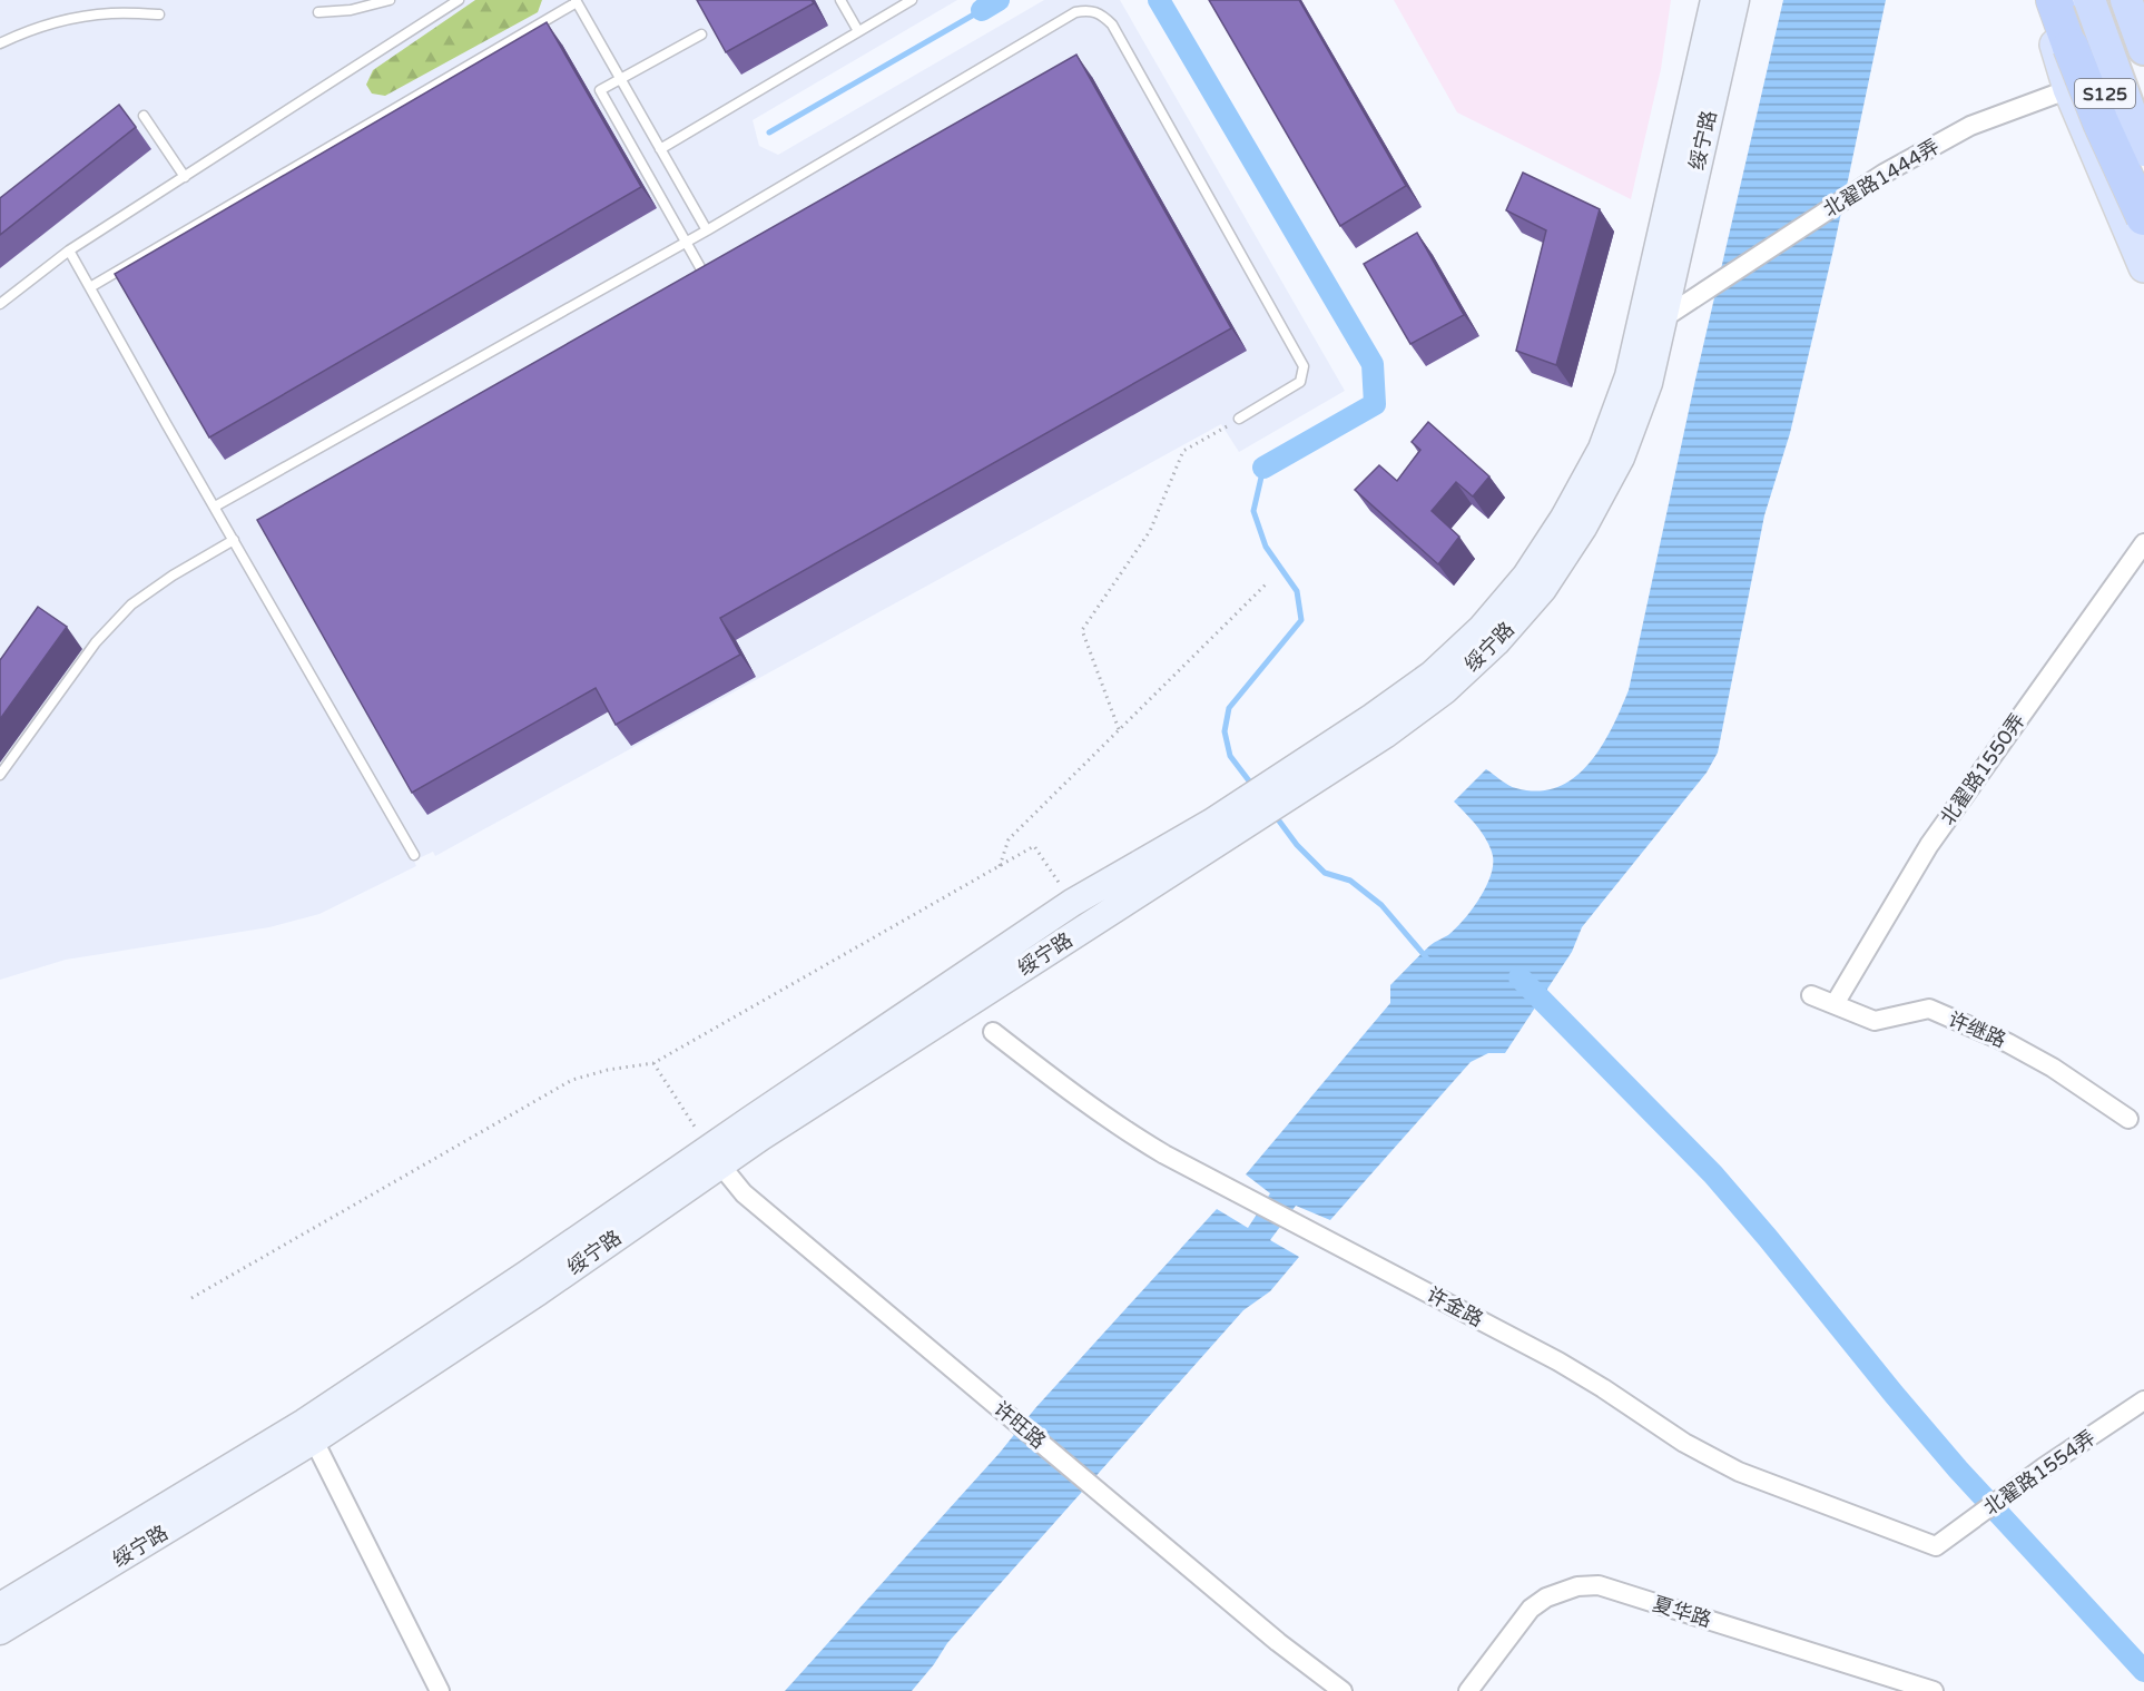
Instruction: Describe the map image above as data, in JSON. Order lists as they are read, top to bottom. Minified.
{"streets":{"main road":["S125","绥宁路"],"street":["北翟路1444弄","北翟路1550弄","许继路","许金路","许旺路","北翟路1554弄","夏华路"]},"crossings":[["S125","北翟路1444弄"],["绥宁路","北翟路1444弄"],["绥宁路","许旺路"],["北翟路1550弄","许继路"],["许金路","北翟路1554弄"]]}
